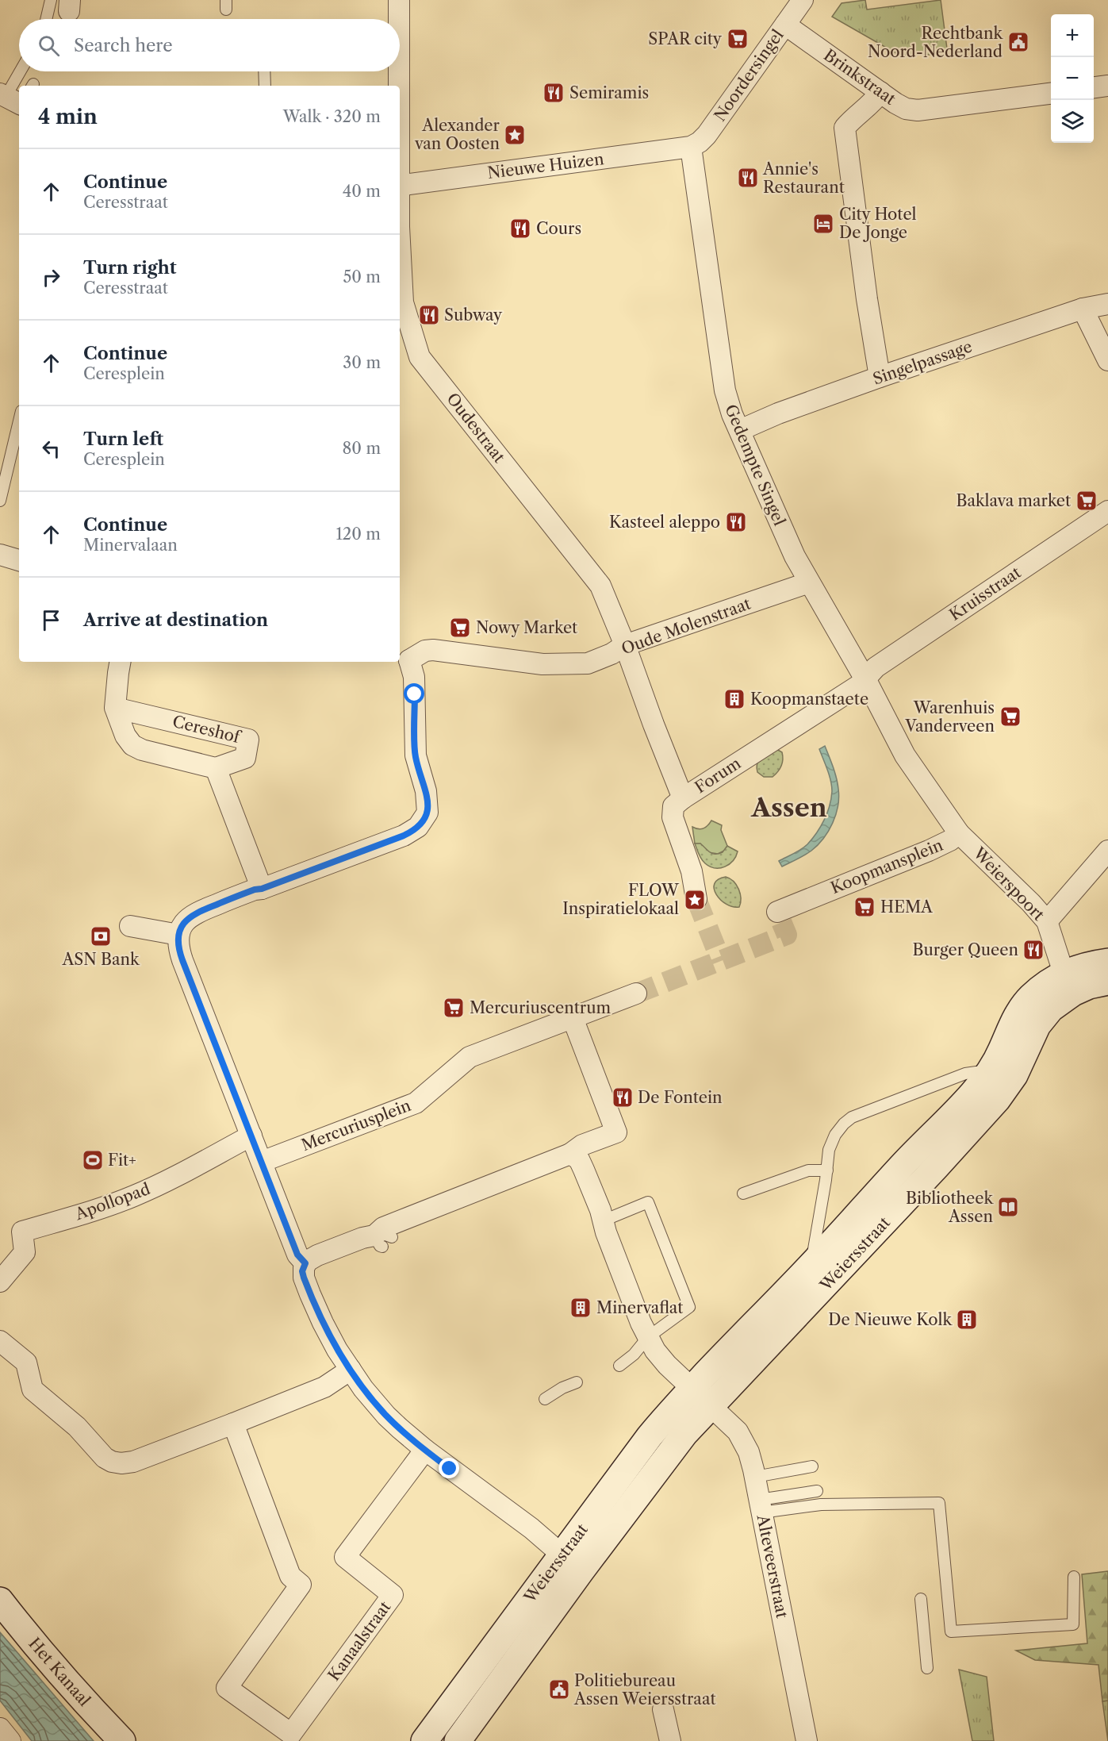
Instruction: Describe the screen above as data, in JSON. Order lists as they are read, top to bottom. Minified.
{"streets":{"main road":["Weiersstraat","Het Kanaal"],"street":["Noordersingel","Brinkstraat","Nieuwe Huizen","Singelpassage","Oudestraat","Gedempte Singel","Kruisstraat","Oude Molenstraat","Cereshof","Forum","Koopmansplein","Weierspoort","Mercuriusplein","Apollopad","Alteveerstraat","Kanaalstraat"]},"crossings":[["Noordersingel","Brinkstraat"],["Noordersingel","Nieuwe Huizen"],["Noordersingel","Gedempte Singel"],["Nieuwe Huizen","Gedempte Singel"],["Singelpassage","Gedempte Singel"],["Oudestraat","Oude Molenstraat"],["Oudestraat","Forum"],["Gedempte Singel","Kruisstraat"],["Gedempte Singel","Oude Molenstraat"],["Gedempte Singel","Forum"],["Gedempte Singel","Koopmansplein"],["Kruisstraat","Forum"],["Kruisstraat","Koopmansplein"],["Oude Molenstraat","Forum"],["Forum","Koopmansplein"],["Koopmansplein","Weierspoort"],["Weierspoort","Weiersstraat"],["Weiersstraat","Alteveerstraat"]],"districts":["Assen"],"places":{"supermarket":["SPAR city","Baklava market","Nowy Market","Warenhuis Vanderveen","HEMA","Mercuriuscentrum"],"public building":["Rechtbank Noord-Nederland","Politiebureau Assen Weiersstraat"],"restaurant":["Semiramis","Annie's Restaurant","Cours","Subway","Kasteel aleppo","Burger Queen","De Fontein"],"place":["Alexander van Oosten","FLOW Inspiratielokaal"],"hotel":["City Hotel De Jonge"],"building":["Koopmanstaete","Minervaflat","De Nieuwe Kolk"],"bank":["ASN Bank"],"sports":["Fit+"],"library":["Bibliotheek Assen"]},"page":{"map_buttons":["+","−"],"search":"Search here","heading":["4 min","Walk · 320 m"],"list":[["Continue","Ceresstraat","40 m"],["Turn right","Ceresstraat","50 m"],["Continue","Ceresplein","30 m"],["Turn left","Ceresplein","80 m"],["Continue","Minervalaan","120 m"],"Arrive at destination"]}}
